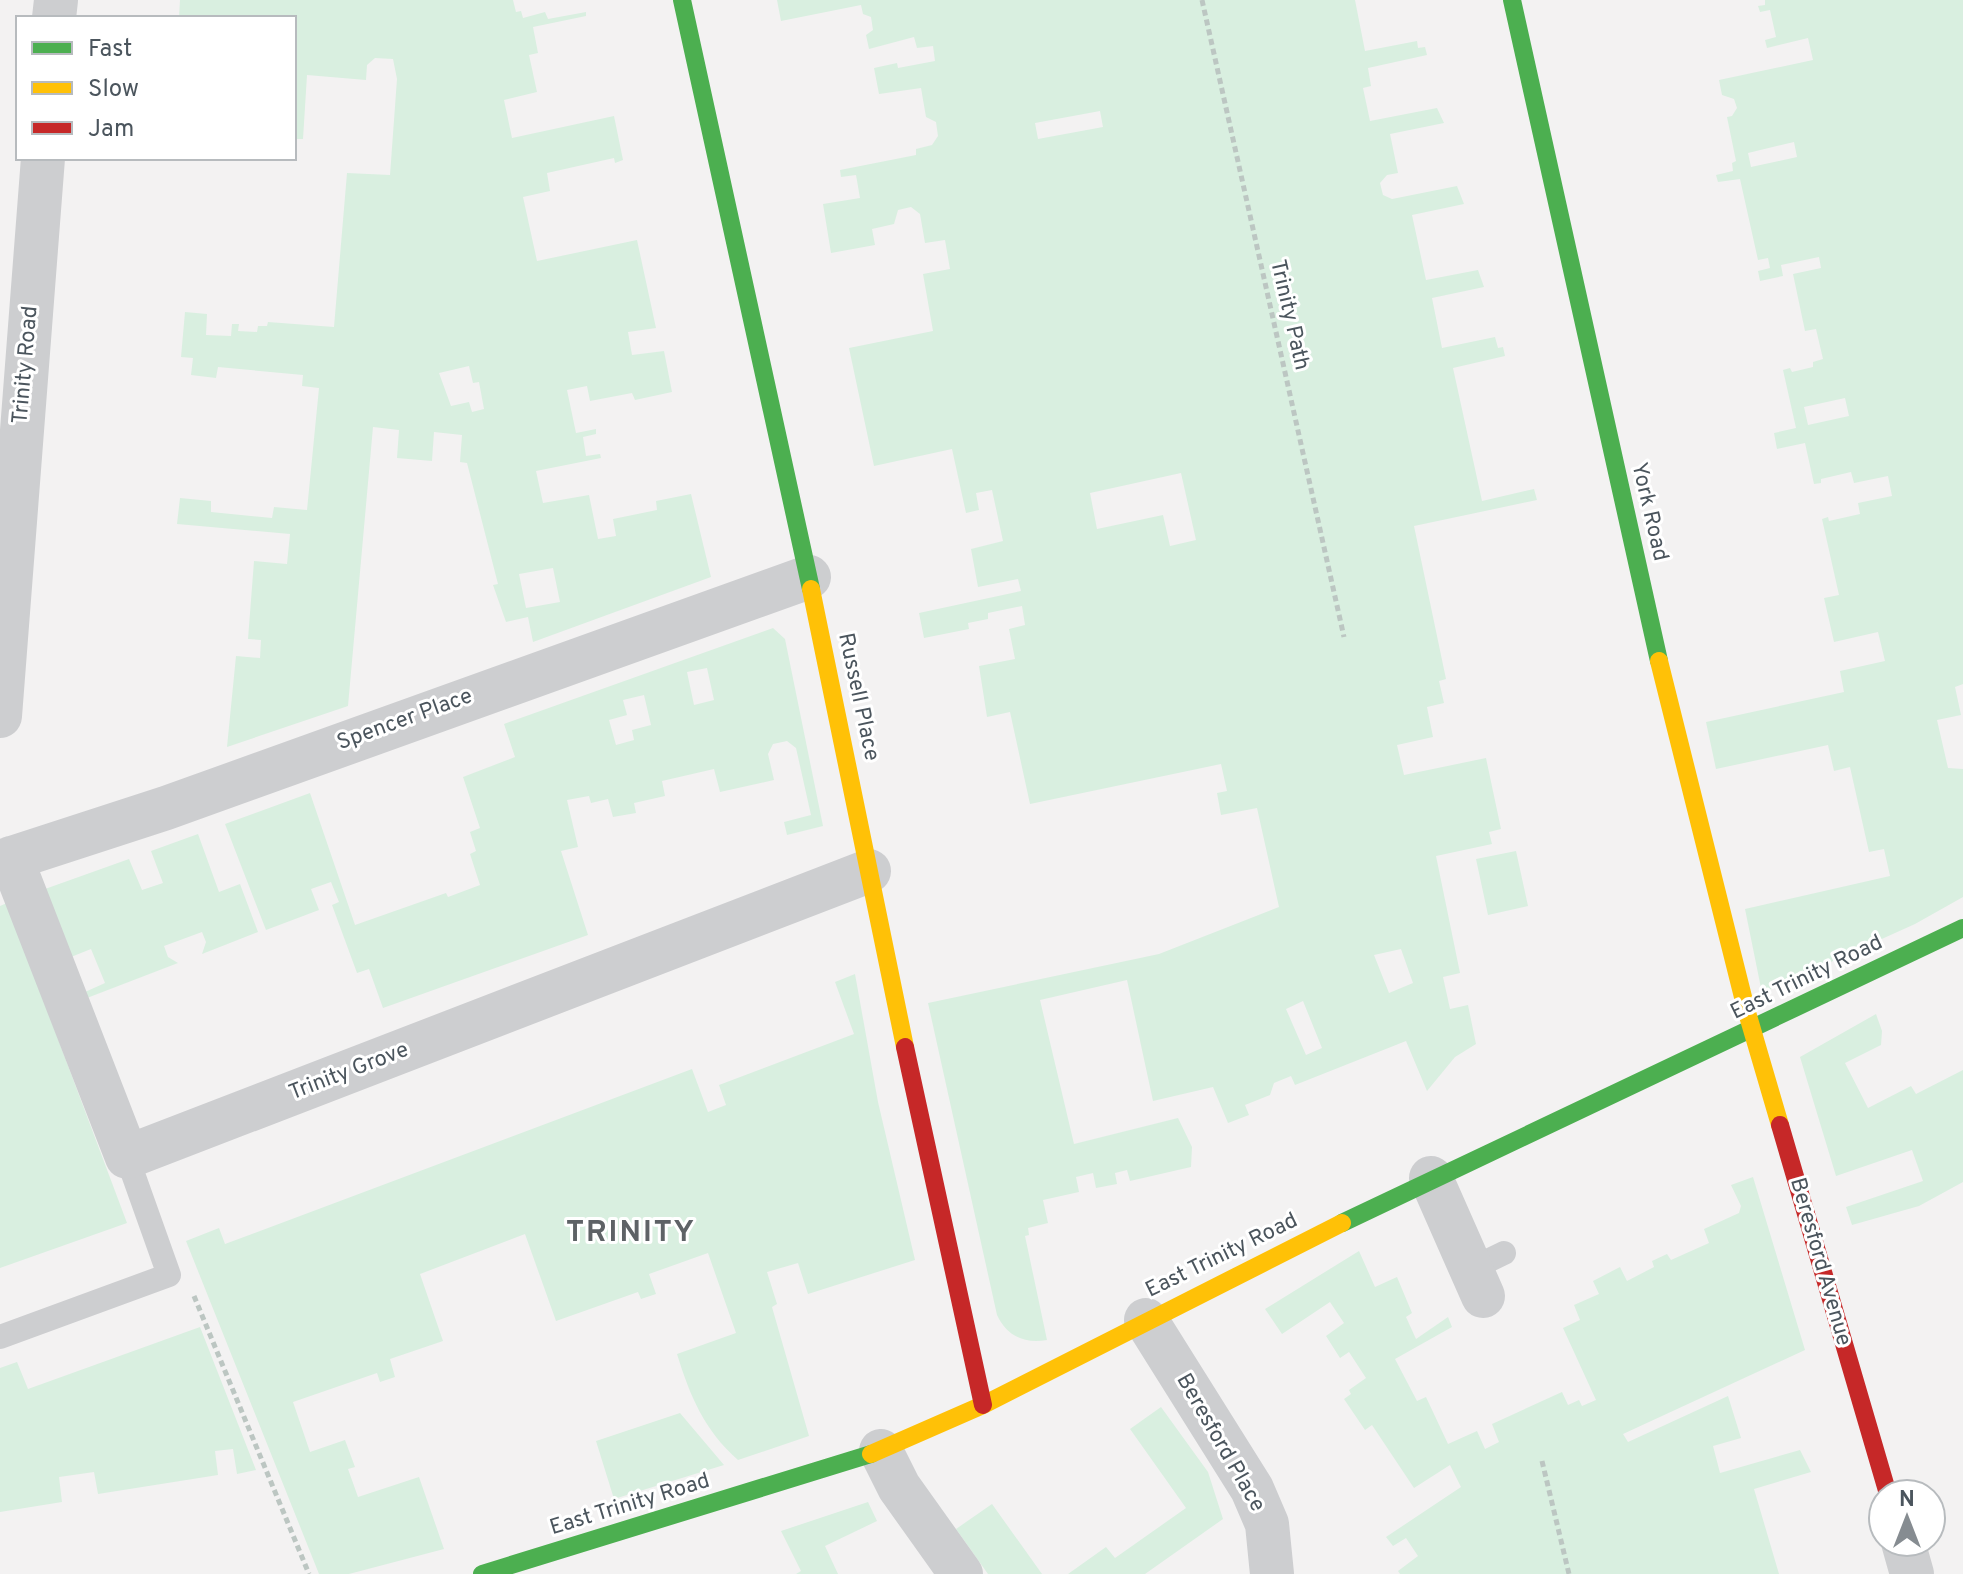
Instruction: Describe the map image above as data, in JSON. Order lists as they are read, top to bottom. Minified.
{"streets":{"street":["Trinity Road","York Road","Russell Place","Spencer Place","East Trinity Road","Trinity Grove","Beresford Avenue","Beresford Place"],"path":["Trinity Path"]},"crossings":[["York Road","East Trinity Road"],["York Road","Beresford Avenue"],["Russell Place","Spencer Place"],["Russell Place","East Trinity Road"],["Russell Place","Trinity Grove"],["East Trinity Road","Beresford Avenue"],["East Trinity Road","Beresford Place"]],"districts":["TRINITY"],"legend":["Fast","Slow","Jam"],"north":"top"}
